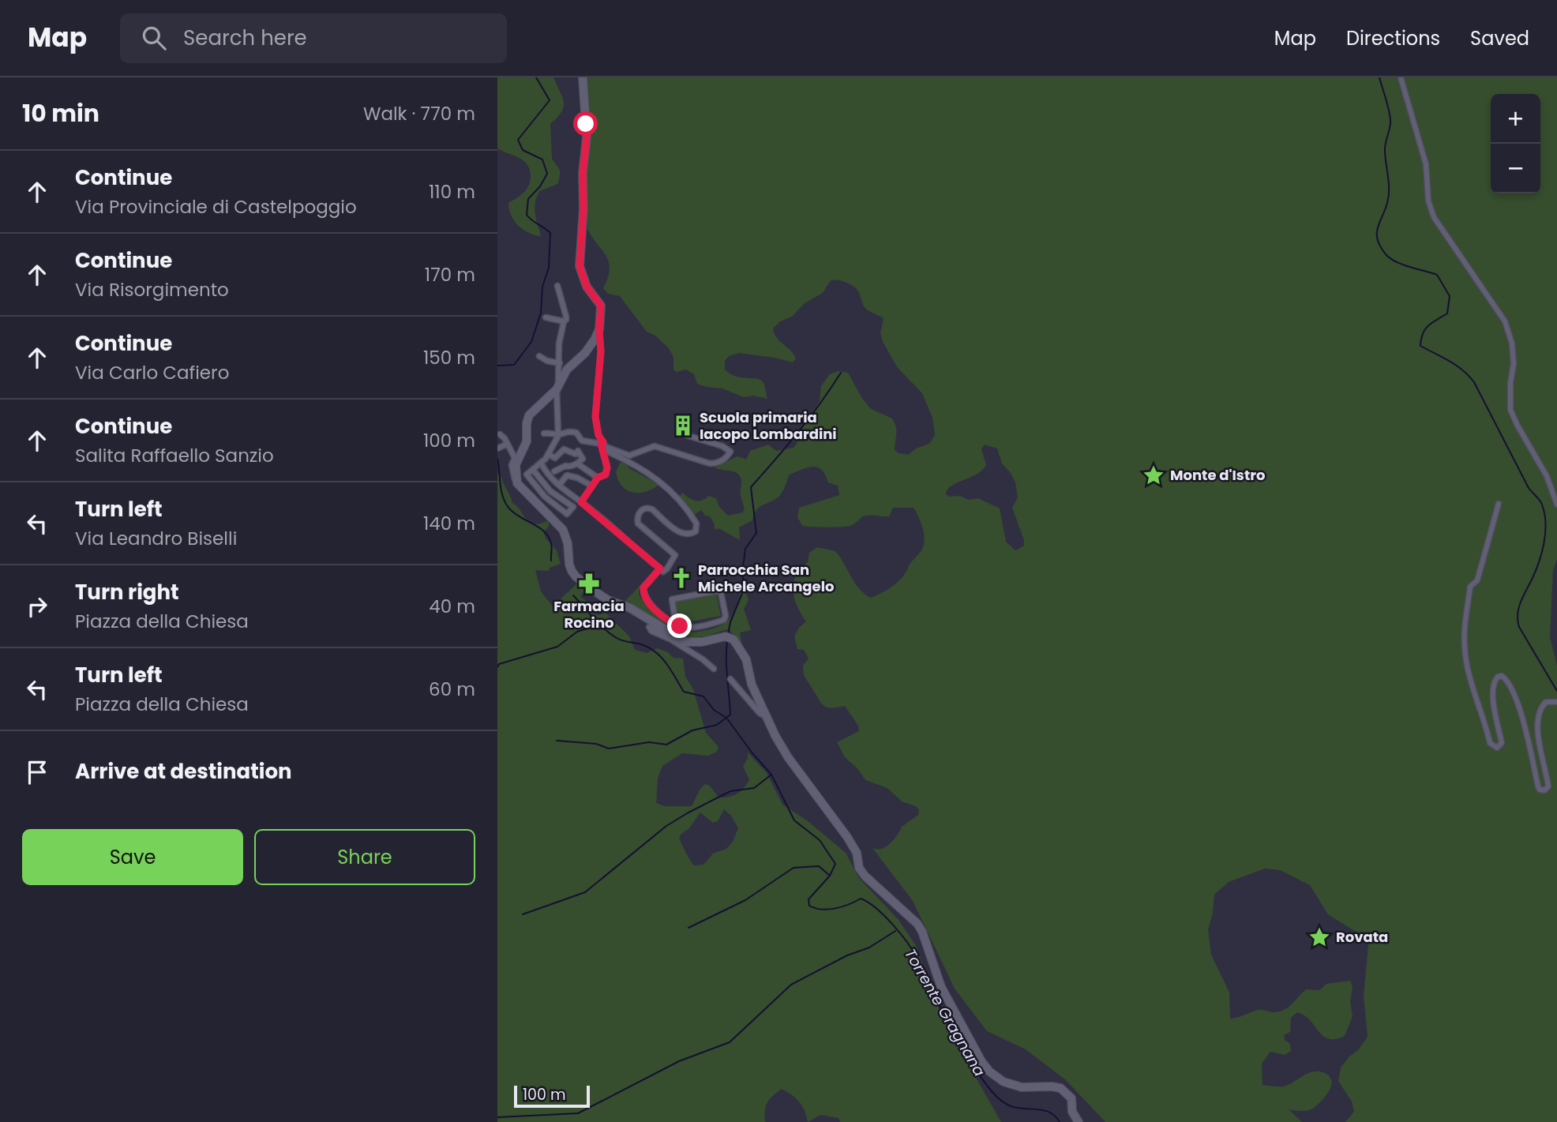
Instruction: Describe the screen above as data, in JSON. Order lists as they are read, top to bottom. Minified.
{"water":["Torrente Gragnana"],"places":{"building":["Scuola primaria Iacopo Lombardini"],"place":["Monte d'Istro","Rovata"],"church":["Parrocchia San Michele Arcangelo"],"pharmacy":["Farmacia Rocino"]},"scale_bar":"100 m","page":{"header":"Map","search":"Search here","nav":["Map","Directions","Saved"],"heading":["10 min","Walk · 770 m"],"map_buttons":["+","−"],"list":[["Continue","Via Provinciale di Castelpoggio","110 m"],["Continue","Via Risorgimento","170 m"],["Continue","Via Carlo Cafiero","150 m"],["Continue","Salita Raffaello Sanzio","100 m"],["Turn left","Via Leandro Biselli","140 m"],["Turn right","Piazza della Chiesa","40 m"],["Turn left","Piazza della Chiesa","60 m"],"Arrive at destination"],"buttons":["Save","Share"],"scale":"100 m"}}
